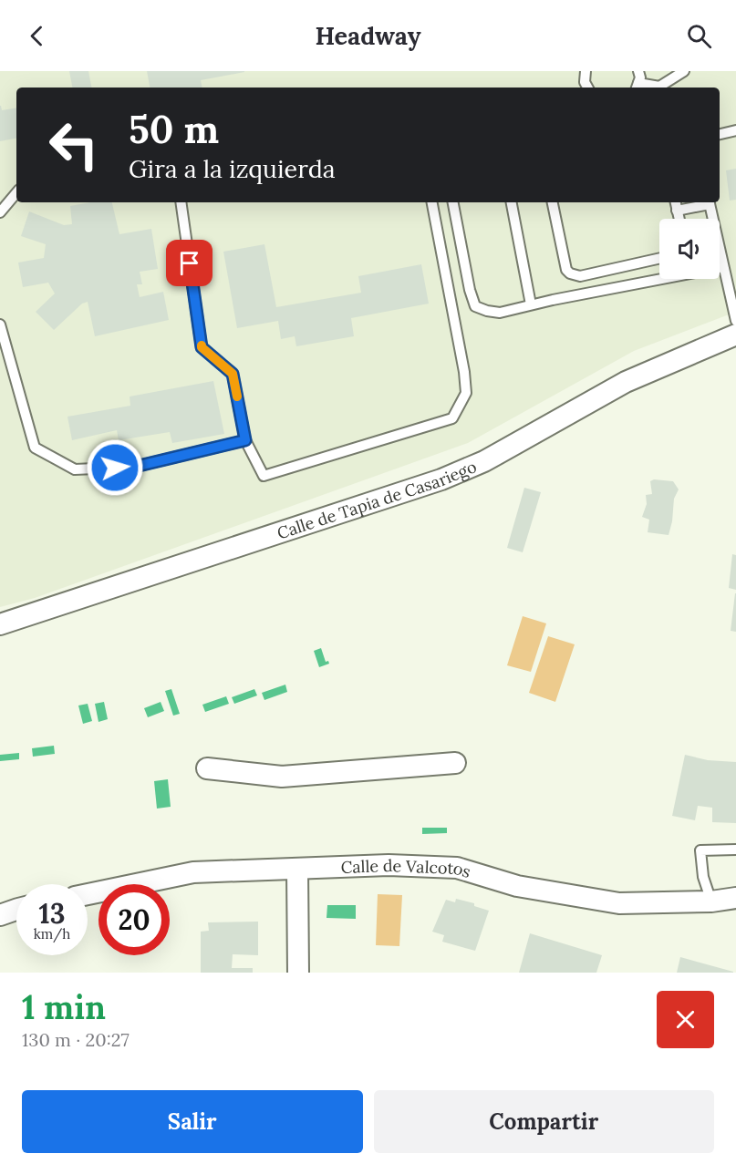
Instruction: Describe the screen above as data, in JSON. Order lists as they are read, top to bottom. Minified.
{"streets":{"street":["Calle de Tapia de Casariego","Calle de Valcotos"]},"page":{"header":"Headway","turn":["50 m","Gira a la izquierda"],"speed":"13 km/h","limit":"20","heading":["1 min","130 m · 20:27"],"buttons":["Salir","Compartir"]}}
